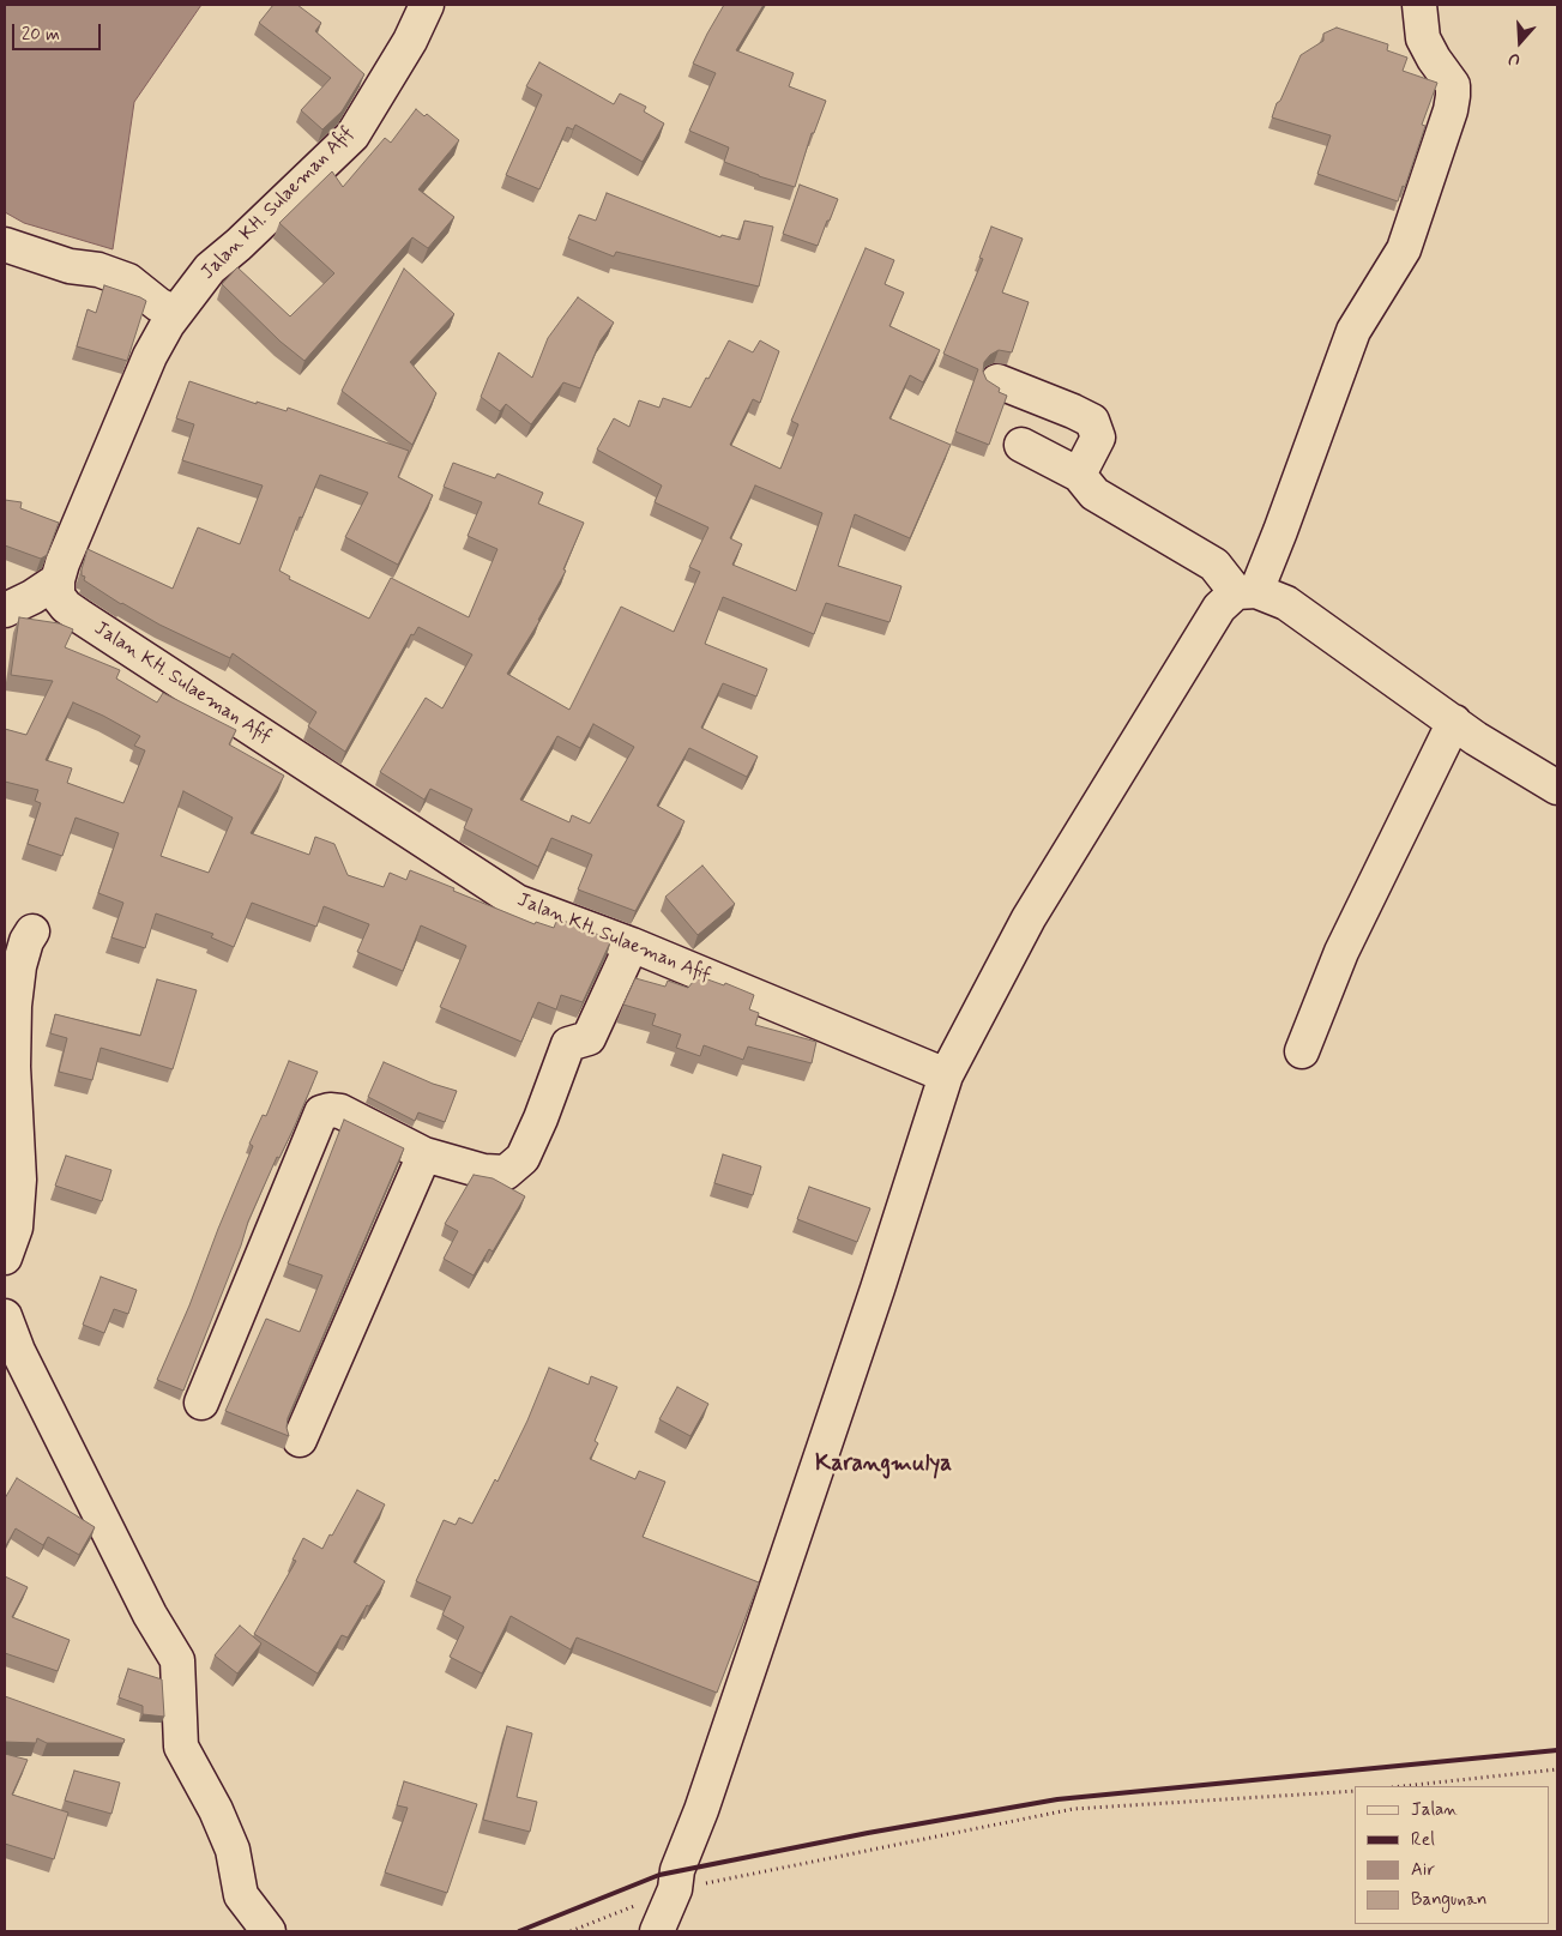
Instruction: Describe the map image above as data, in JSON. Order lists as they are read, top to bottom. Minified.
{"streets":{"street":["Jalan KH. Sulaeman Afif"]},"districts":["Karangmulya"],"legend":["Jalan","Rel","Air","Bangunan"],"scale_bar":"20 m","north":"bottom"}
